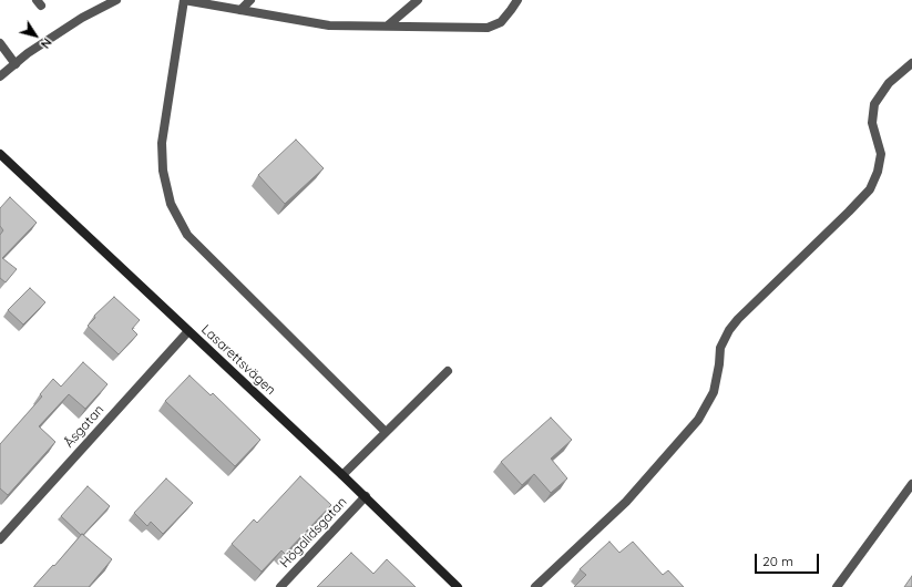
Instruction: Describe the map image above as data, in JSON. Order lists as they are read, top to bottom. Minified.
{"streets":{"main road":["Lasarettsvägen"],"street":["Åsgatan","Högalidsgatan"]},"crossings":[["Lasarettsvägen","Åsgatan"],["Lasarettsvägen","Högalidsgatan"]],"scale_bar":"20 m","north":"bottom right"}
